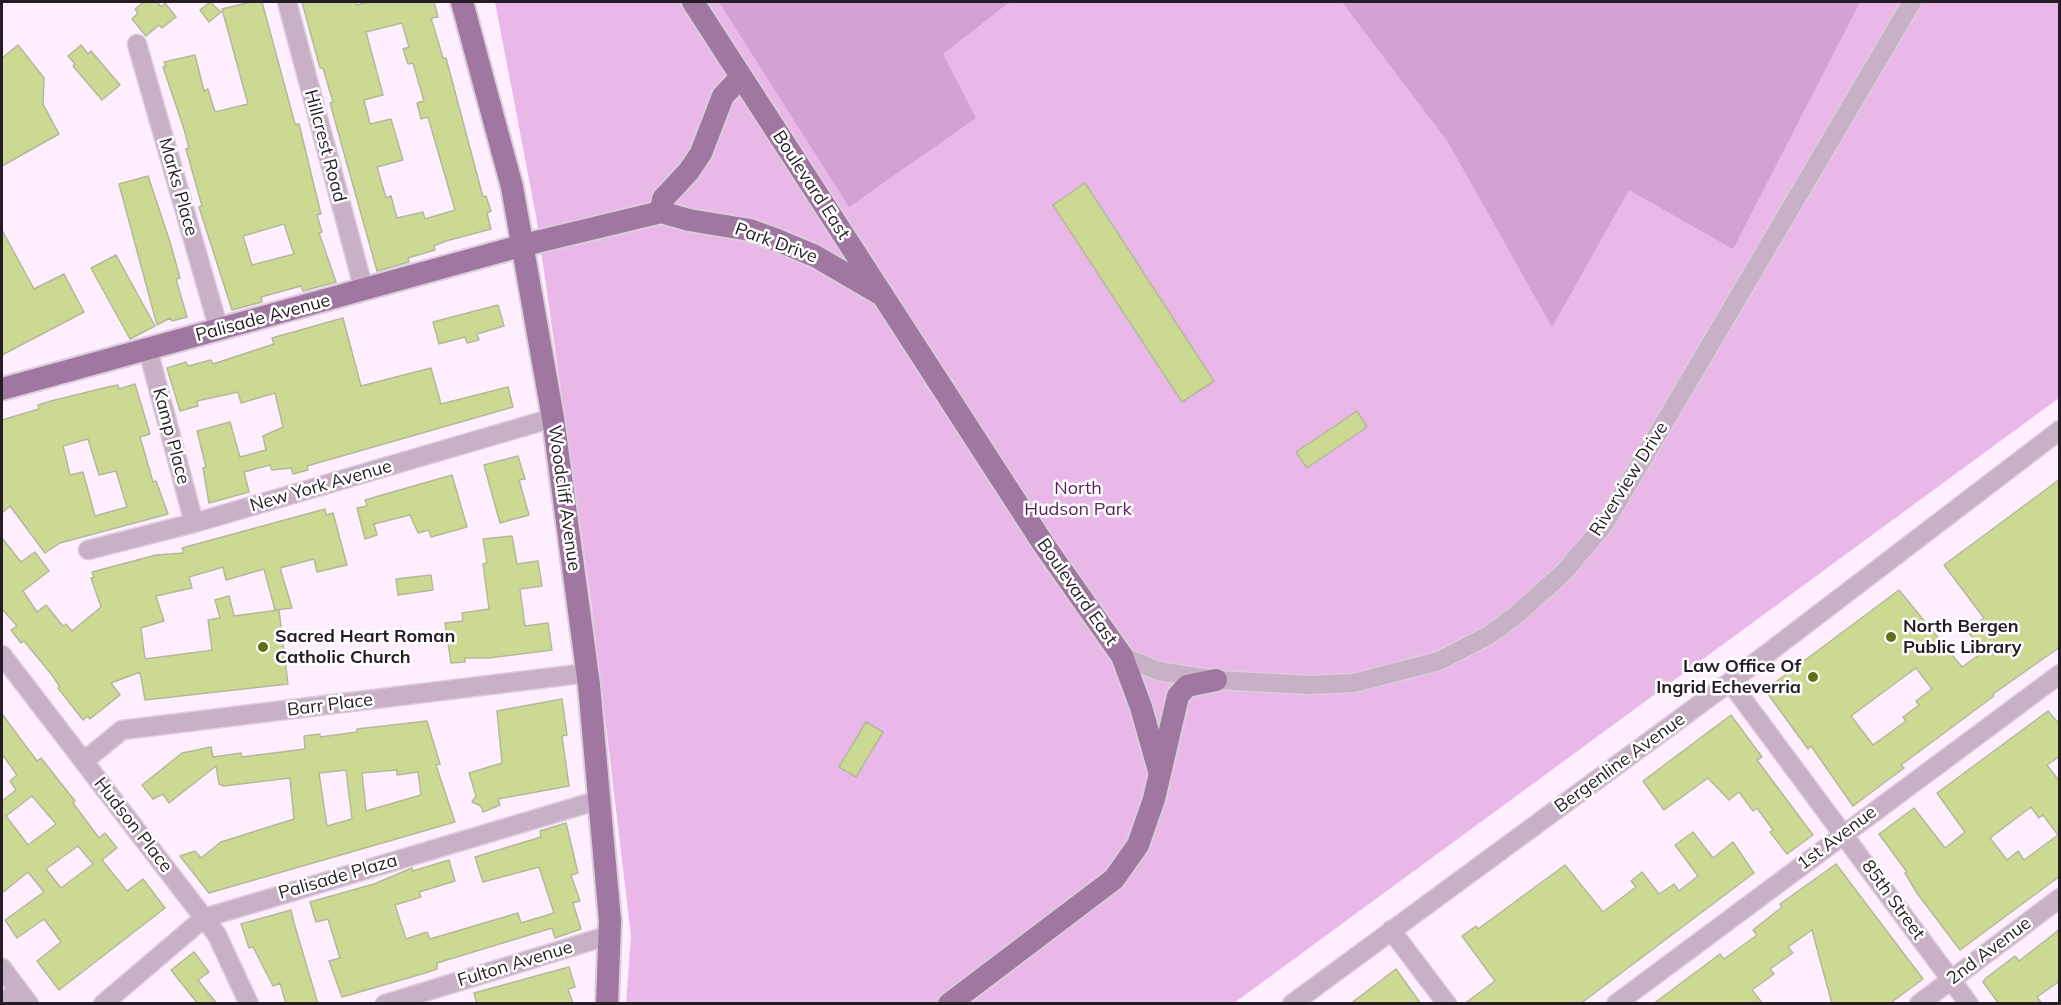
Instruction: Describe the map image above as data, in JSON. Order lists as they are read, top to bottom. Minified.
{"streets":{"main road":["Boulevard East","Park Drive","Palisade Avenue","Woodcliff Avenue"],"street":["Hillcrest Road","Marks Place","Kamp Place","Riverview Drive","New York Avenue","Barr Place","Bergenline Avenue","Hudson Place","1st Avenue","Palisade Plaza","85th Street","2nd Avenue","Fulton Avenue"]},"crossings":[["Hillcrest Road","Palisade Avenue"],["Boulevard East","Park Drive"],["Boulevard East","Riverview Drive"],["Marks Place","Palisade Avenue"],["Park Drive","Palisade Avenue"],["Park Drive","Woodcliff Avenue"],["Palisade Avenue","Kamp Place"],["Palisade Avenue","Woodcliff Avenue"],["Kamp Place","New York Avenue"],["New York Avenue","Woodcliff Avenue"],["Woodcliff Avenue","Barr Place"],["Woodcliff Avenue","Palisade Plaza"],["Woodcliff Avenue","Fulton Avenue"],["Barr Place","Hudson Place"],["Bergenline Avenue","85th Street"],["Hudson Place","Palisade Plaza"],["1st Avenue","85th Street"],["85th Street","2nd Avenue"]],"parks":["North Hudson Park"],"places":["North Bergen Public Library","Sacred Heart Roman Catholic Church","Law Office Of Ingrid Echeverria"]}
